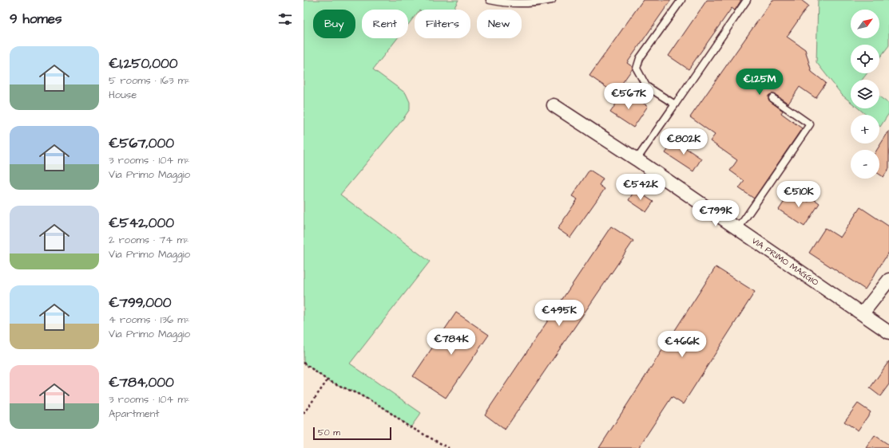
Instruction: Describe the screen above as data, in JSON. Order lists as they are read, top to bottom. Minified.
{"streets":{"street":["VIA PRIMO MAGGIO"]},"scale_bar":"50 m","north":"top right","page":{"heading":"9 homes","map_buttons":["+","−"],"chip":["Buy","Rent","Filters","New"],"list":[{"name":"€1,250,000","note":"5 rooms · 163 m² · House"},{"name":"€567,000","note":"3 rooms · 104 m² · Via Primo Maggio"},{"name":"€542,000","note":"2 rooms · 74 m² · Via Primo Maggio"},{"name":"€799,000","note":"4 rooms · 136 m² · Via Primo Maggio"},{"name":"€784,000","note":"3 rooms · 104 m² · Apartment"}],"price":["€1.25M","€567K","€802K","€542K","€510K","€799K","€495K","€784K","€466K"],"scale":"50 m"}}
